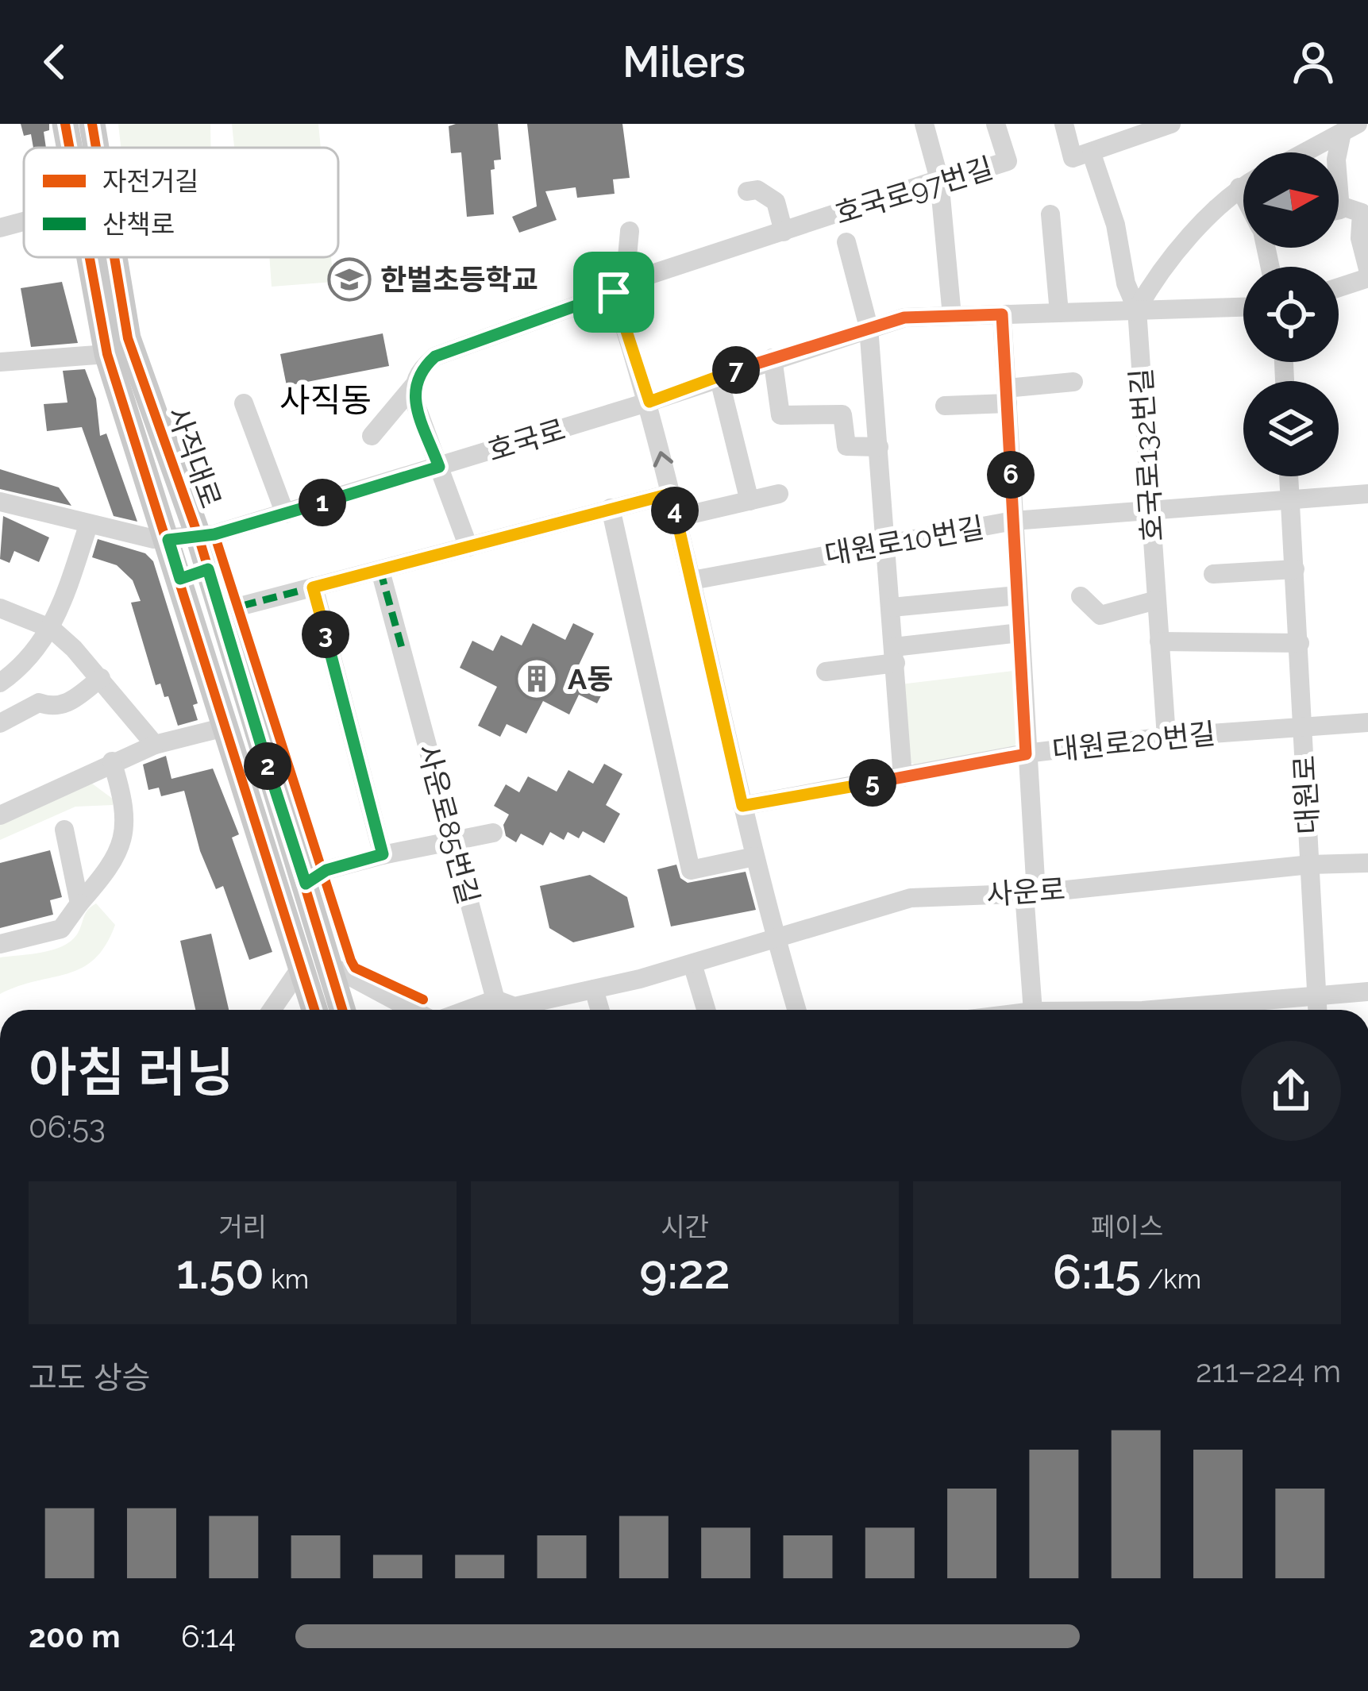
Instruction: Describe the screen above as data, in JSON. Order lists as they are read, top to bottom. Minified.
{"streets":{"main road":["사직대로"],"street":["호국로97번길","호국로","호국로132번길","대원로10번길","대원로20번길","대원로","사운로85번길","사운로"]},"crossings":[["호국로","호국로132번길"],["호국로","사직대로"],["호국로132번길","대원로10번길"],["호국로132번길","대원로20번길"],["대원로10번길","대원로"],["대원로20번길","대원로"],["대원로","사운로"],["사운로85번길","사운로"]],"districts":["사직동"],"places":{"school or university":["한벌초등학교"],"building":["A동"]},"legend":["자전거길","산책로"],"north":"right","page":{"header":"Milers","pins":["7","6","1","4","3","2","5"],"heading":["아침 러닝","06:53"],"stats":[["거리","1.50 km"],["시간","9:22"],["페이스","6:15 /km"]],"chart":["고도 상승","211–224 m"],"list":[{"name":"200 m","note":"6:14"}]}}
